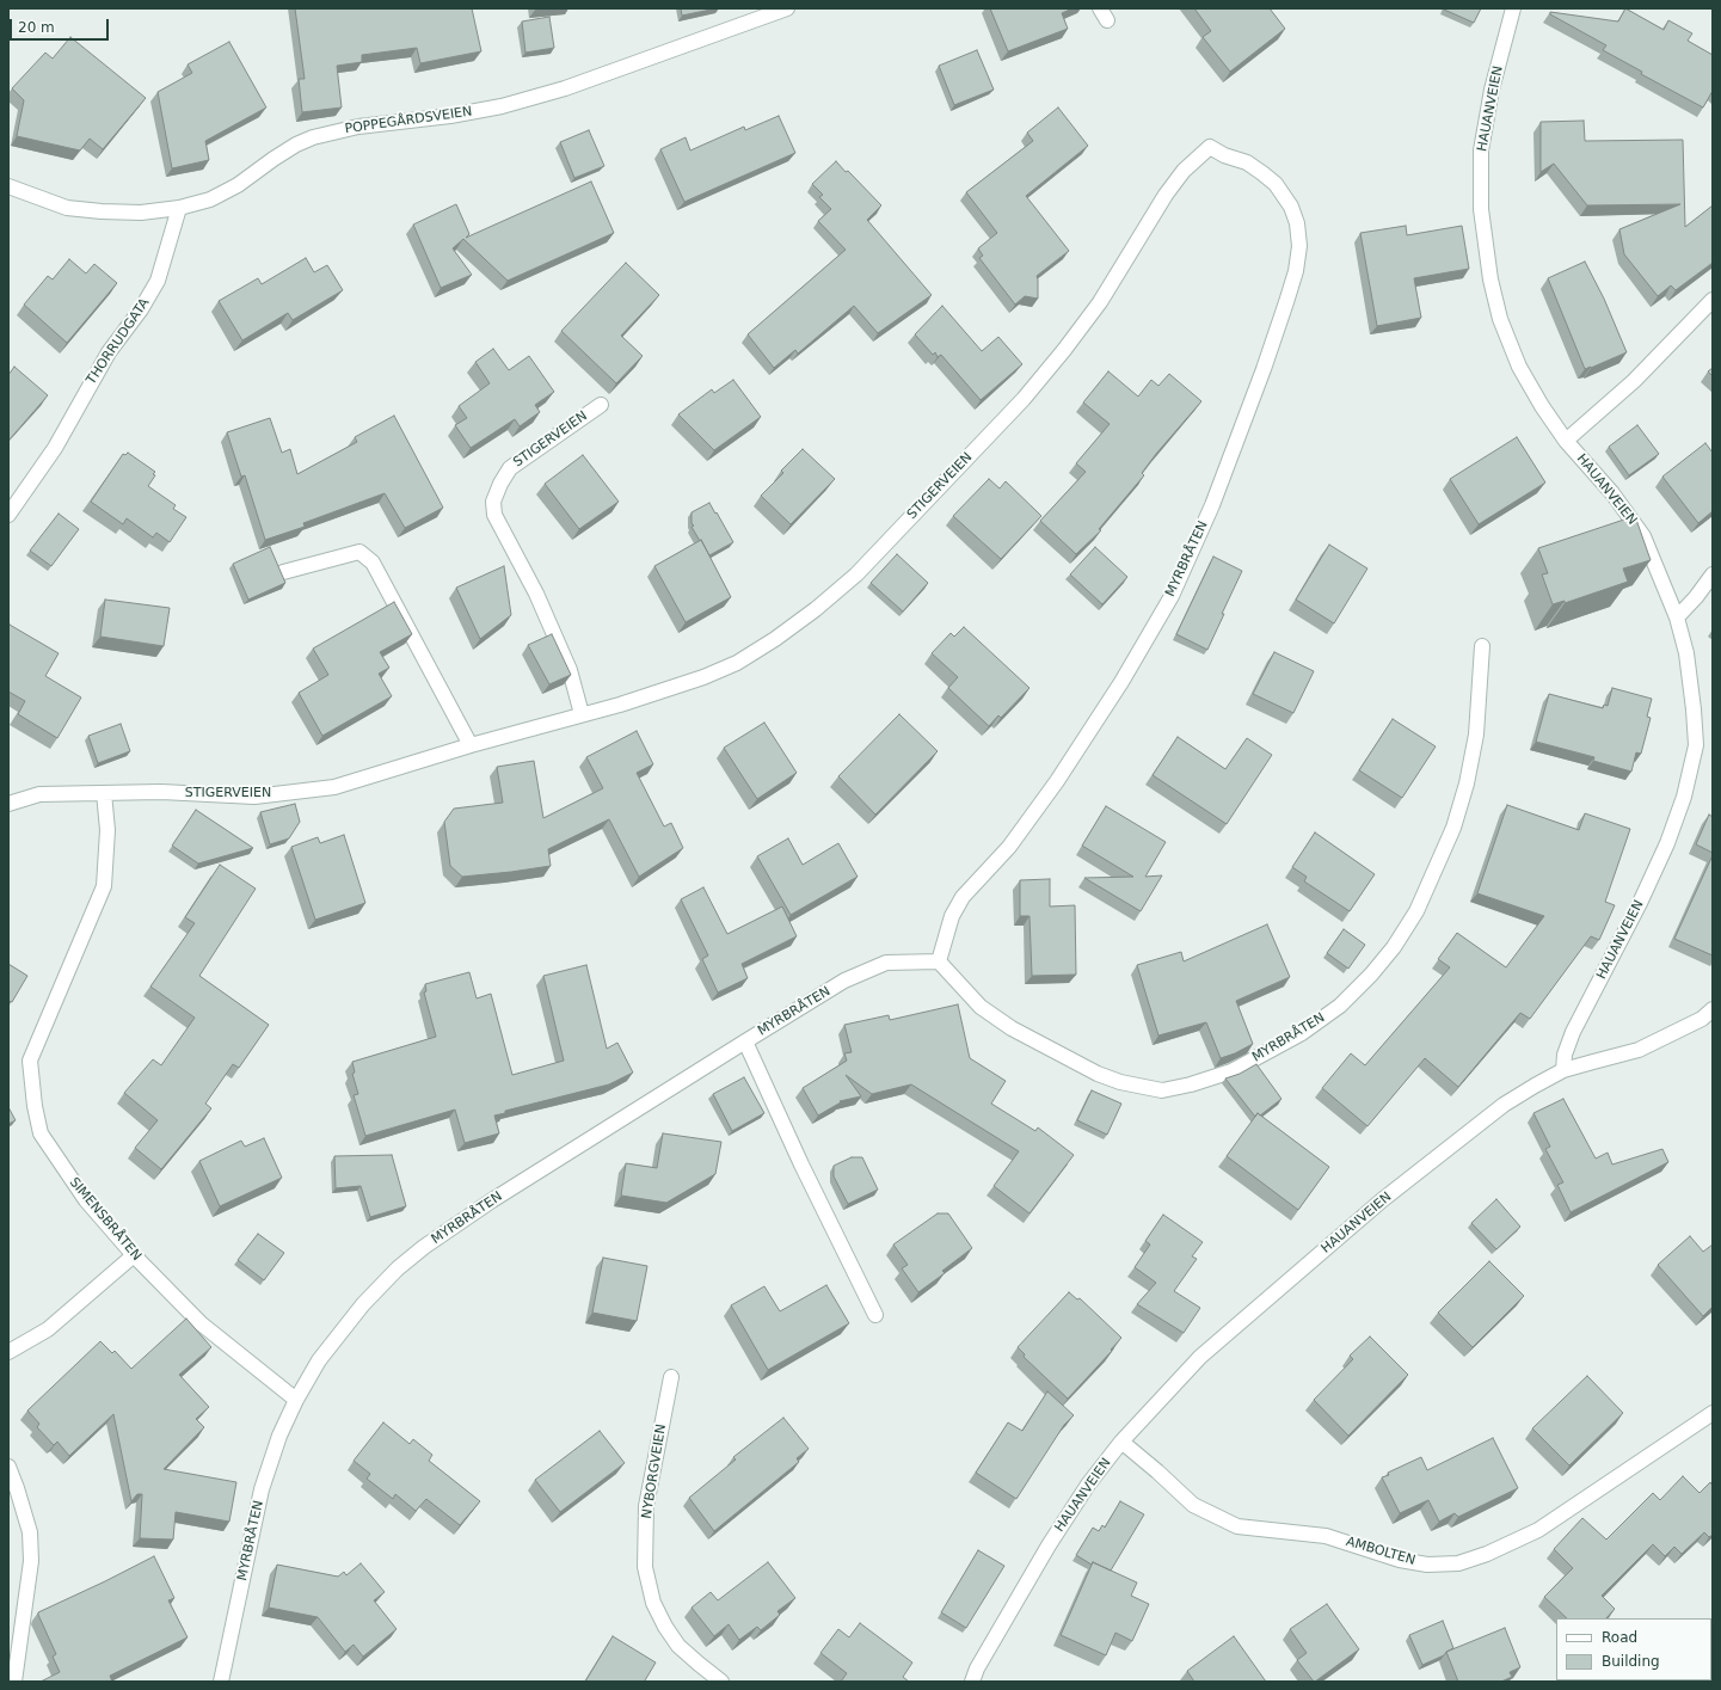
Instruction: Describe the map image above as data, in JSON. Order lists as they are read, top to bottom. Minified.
{"streets":{"street":["HAUANVEIEN","POPPEGÅRDSVEIEN","THORRUDGATA","STIGERVEIEN","MYRBRÅTEN","SIMENSBRÅTEN","NYBORGVEIEN","AMBOLTEN"]},"crossings":[["HAUANVEIEN","AMBOLTEN"],["POPPEGÅRDSVEIEN","THORRUDGATA"],["STIGERVEIEN","MYRBRÅTEN"],["STIGERVEIEN","SIMENSBRÅTEN"],["MYRBRÅTEN","SIMENSBRÅTEN"]],"legend":["Road","Building"],"scale_bar":"20 m"}
